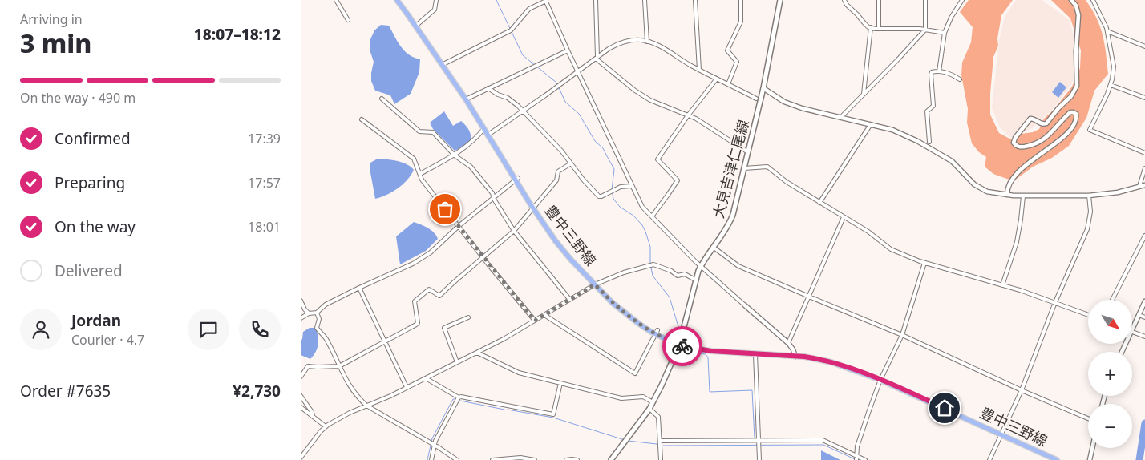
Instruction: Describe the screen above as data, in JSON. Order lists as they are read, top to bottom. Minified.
{"streets":{"main road":["大見吉津仁尾線","豊中三野線"]},"crossings":[["大見吉津仁尾線","豊中三野線"]],"north":"bottom right","page":{"heading":["3 min","Arriving in","18:07–18:12"],"panel":["Jordan","Courier · 4.7","Order #7635","¥2,730"],"bar":"On the way · 490 m","list":[["Confirmed","17:39"],["Preparing","17:57"],["On the way","18:01"],"Delivered"],"map_buttons":["+","−"]}}
